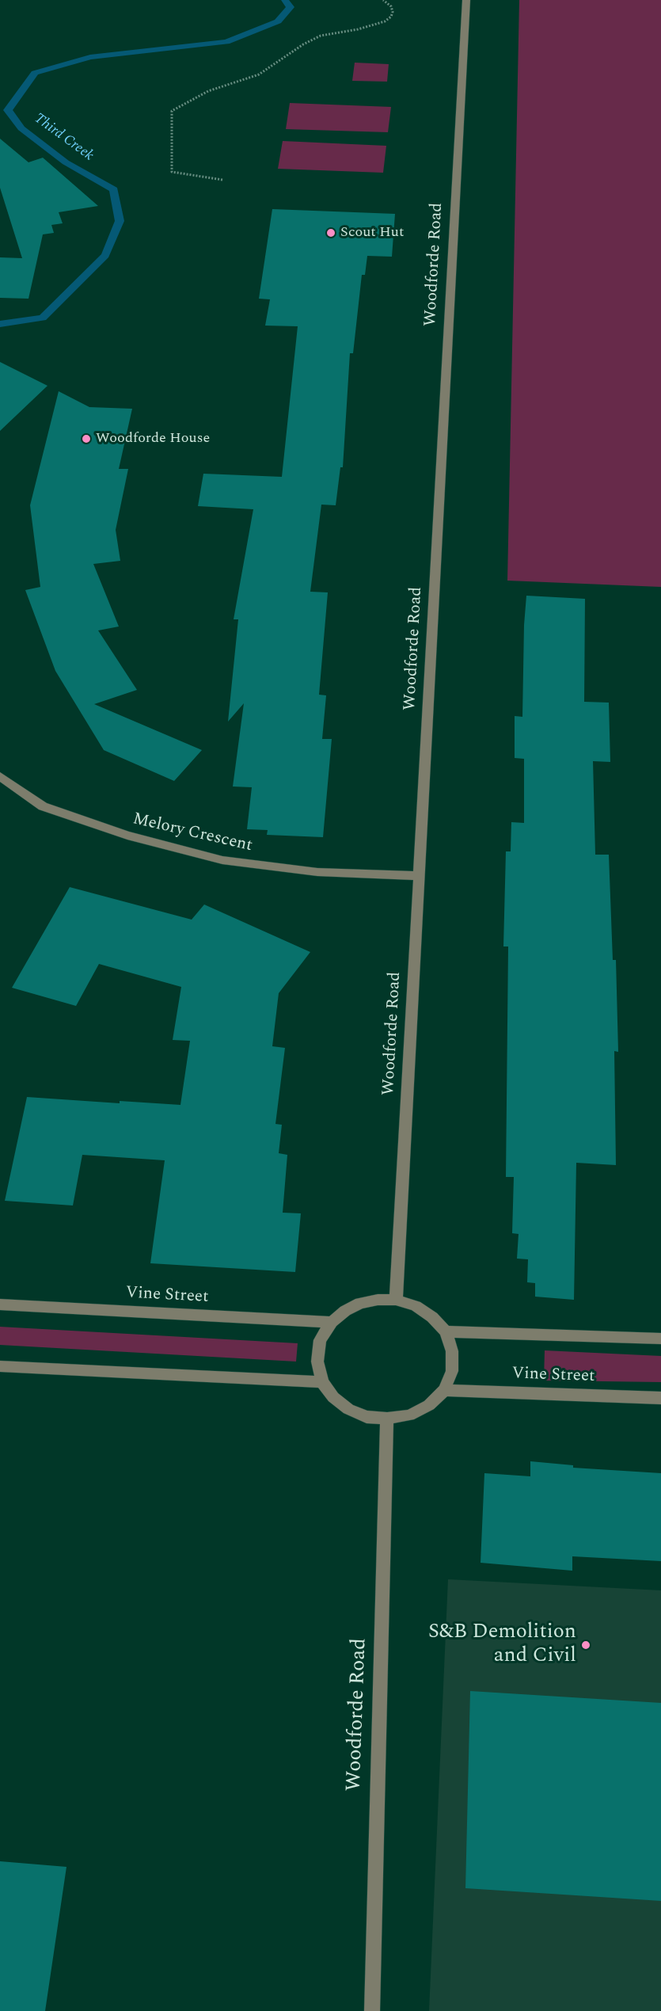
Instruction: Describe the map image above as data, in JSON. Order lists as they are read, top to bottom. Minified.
{"streets":{"street":["Woodforde Road","Melory Crescent","Vine Street"]},"crossings":[["Woodforde Road","Melory Crescent"],["Woodforde Road","Vine Street"]],"water":["Third Creek"],"places":["Scout Hut","Woodforde House","S&B Demolition and Civil"]}
